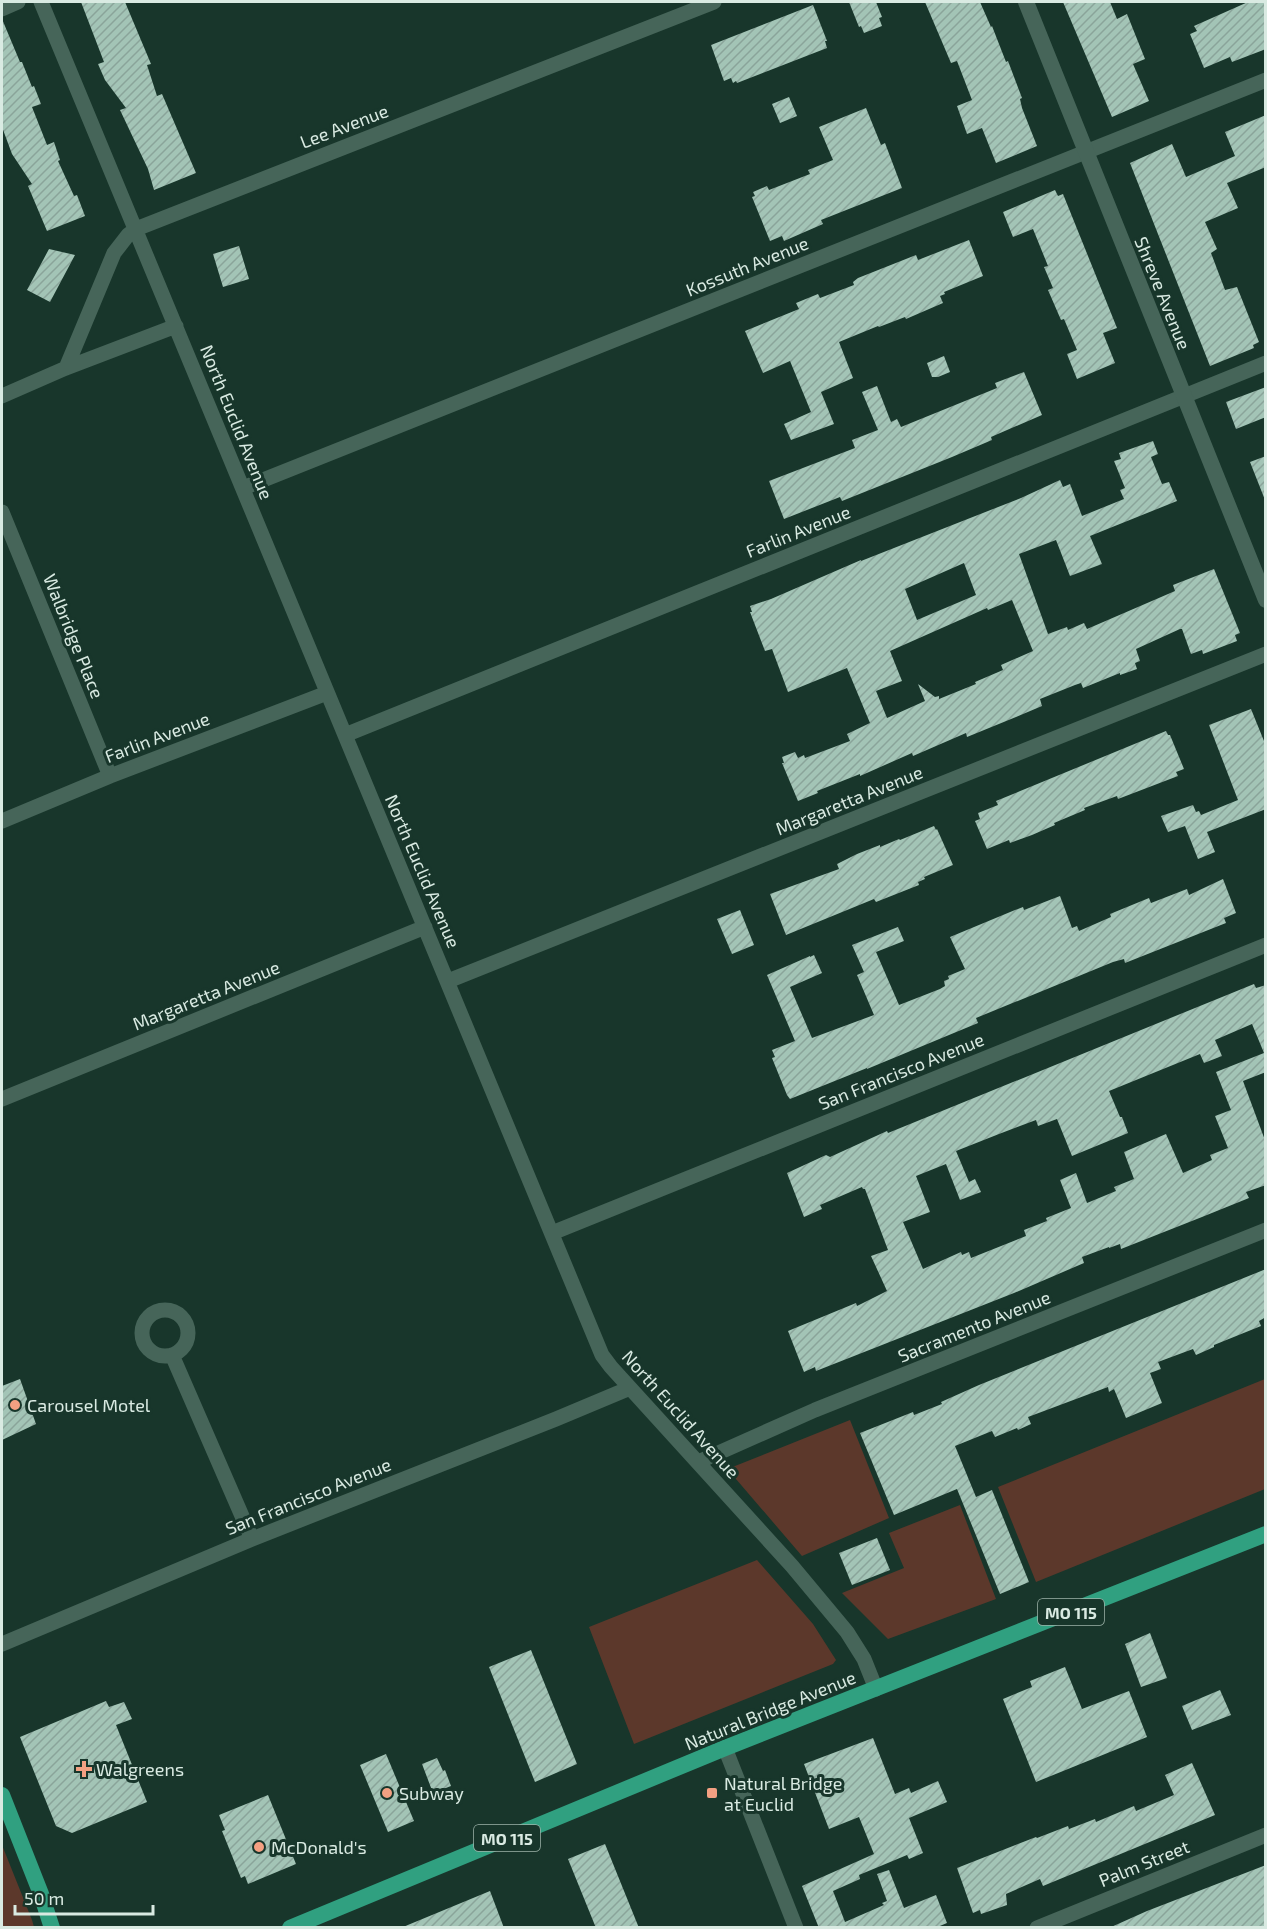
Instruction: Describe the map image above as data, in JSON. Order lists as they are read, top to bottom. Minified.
{"streets":{"main road":["MO 115","Natural Bridge Avenue"],"street":["Lee Avenue","Kossuth Avenue","Shreve Avenue","North Euclid Avenue","Farlin Avenue","Walbridge Place","Margaretta Avenue","San Francisco Avenue","Sacramento Avenue","Palm Street"]},"crossings":[["Lee Avenue","North Euclid Avenue"],["Kossuth Avenue","Shreve Avenue"],["Kossuth Avenue","North Euclid Avenue"],["Shreve Avenue","Farlin Avenue"],["North Euclid Avenue","Farlin Avenue"],["North Euclid Avenue","Margaretta Avenue"],["North Euclid Avenue","San Francisco Avenue"],["North Euclid Avenue","Sacramento Avenue"],["North Euclid Avenue","Natural Bridge Avenue"],["Farlin Avenue","Walbridge Place"]],"places":{"other":["Carousel Motel","Subway","McDonald's"],"health":["Walgreens"],"transit":["Natural Bridge at Euclid"]},"scale_bar":"50 m"}
